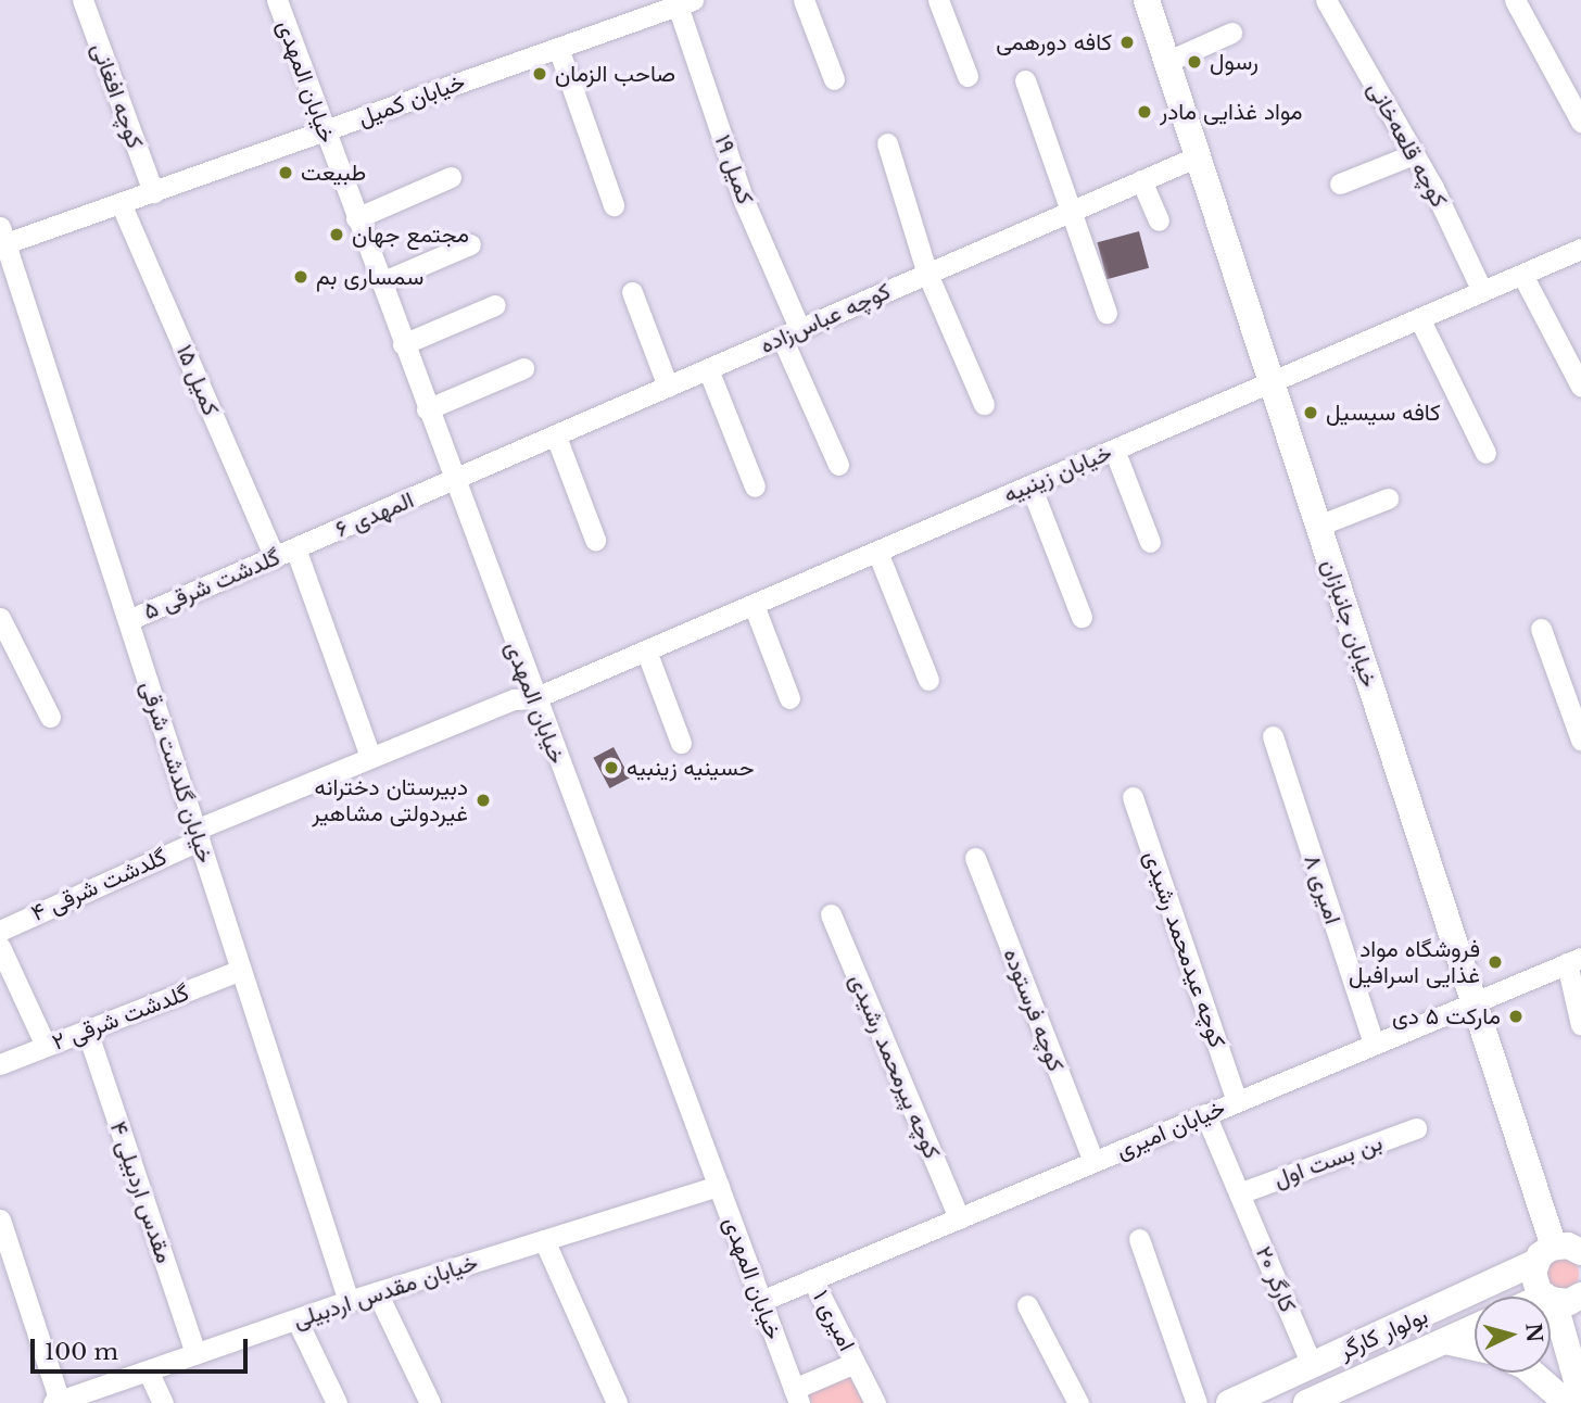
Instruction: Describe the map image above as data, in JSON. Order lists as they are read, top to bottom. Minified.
{"streets":{"main road":["خیابان جانبازان","بولوار کارگر"],"street":["خیابان المهدی","کوچه افغانی","خیابان کمیل","کوچه قلعه‌خانی","کمیل ۱۹","کوچه عباس‌زاده","کمیل ۱۵","خیابان زینبیه","المهدی ۶","گلدشت شرقی ۵","خیابان گلدشت شرقی","گلدشت شرقی ۴","امیری ۸","کوچه عیدمحمد رشیدی","کوچه فرستوده","گلدشت شرقی ۲","کوچه پیرمحمد رشیدی","خیابان امیری","بن بست اول","مقدس اردبیلی ۴","کارگر ۲۰","خیابان مقدس اردبیلی","امیری ۱"]},"crossings":[["خیابان المهدی","خیابان کمیل"],["خیابان المهدی","کوچه عباس‌زاده"],["خیابان المهدی","خیابان زینبیه"],["خیابان المهدی","المهدی ۶"],["خیابان المهدی","خیابان امیری"],["خیابان المهدی","خیابان مقدس اردبیلی"],["کوچه افغانی","خیابان کمیل"],["خیابان کمیل","کمیل ۱۹"],["خیابان کمیل","کمیل ۱۵"],["خیابان کمیل","خیابان گلدشت شرقی"],["کوچه قلعه‌خانی","خیابان زینبیه"],["کمیل ۱۹","کوچه عباس‌زاده"],["کوچه عباس‌زاده","المهدی ۶"],["کوچه عباس‌زاده","خیابان جانبازان"],["کمیل ۱۵","گلدشت شرقی ۵"],["خیابان زینبیه","خیابان جانبازان"],["خیابان زینبیه","گلدشت شرقی ۴"],["المهدی ۶","گلدشت شرقی ۵"],["گلدشت شرقی ۵","خیابان گلدشت شرقی"],["خیابان جانبازان","خیابان امیری"],["خیابان جانبازان","بولوار کارگر"],["خیابان گلدشت شرقی","گلدشت شرقی ۴"],["خیابان گلدشت شرقی","گلدشت شرقی ۲"],["خیابان گلدشت شرقی","خیابان مقدس اردبیلی"],["امیری ۸","خیابان امیری"],["کوچه عیدمحمد رشیدی","خیابان امیری"],["کوچه فرستوده","خیابان امیری"],["گلدشت شرقی ۲","مقدس اردبیلی ۴"],["کوچه پیرمحمد رشیدی","خیابان امیری"],["خیابان امیری","کارگر ۲۰"],["خیابان امیری","امیری ۱"],["بن بست اول","کارگر ۲۰"],["مقدس اردبیلی ۴","خیابان مقدس اردبیلی"],["کارگر ۲۰","بولوار کارگر"]],"places":["کافه دورهمی","رسول","صاحب الزمان","مواد غذایی مادر","طبیعت","مجتمع جهان","سمساری بم","کافه سیسیل","حسینیه زینبیه","دبیرستان دخترانه غیردولتی مشاهیر","فروشگاه مواد غذایی اسرافیل","مارکت ۵ دی"],"scale_bar":"100 m","north":"right"}
